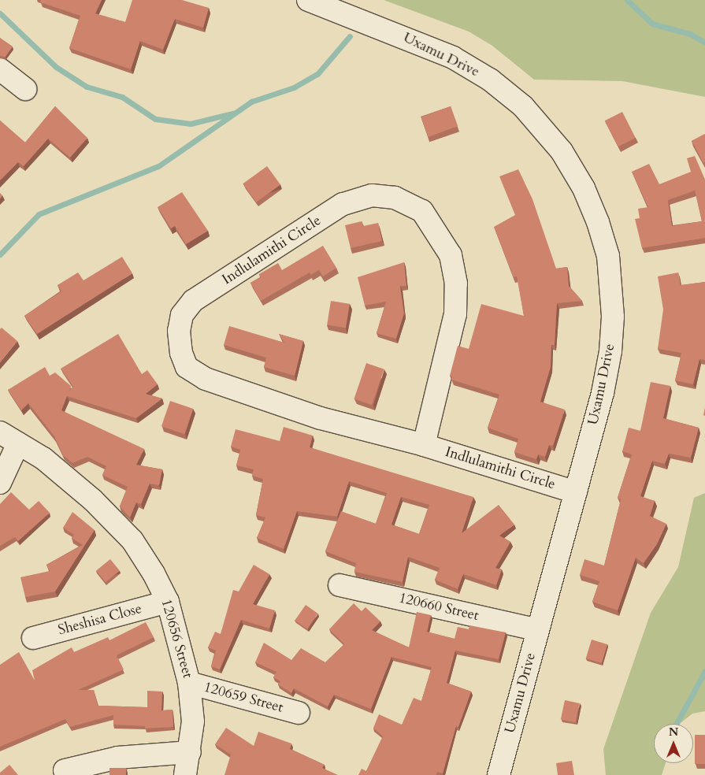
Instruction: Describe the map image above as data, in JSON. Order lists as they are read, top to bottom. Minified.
{"streets":{"street":["Uxamu Drive","Indlulamithi Circle","120660 Street","Sheshisa Close","120656 Street","120659 Street"]},"crossings":[["Uxamu Drive","Indlulamithi Circle"],["Uxamu Drive","120660 Street"],["Sheshisa Close","120656 Street"],["120656 Street","120659 Street"]],"north":"top"}
